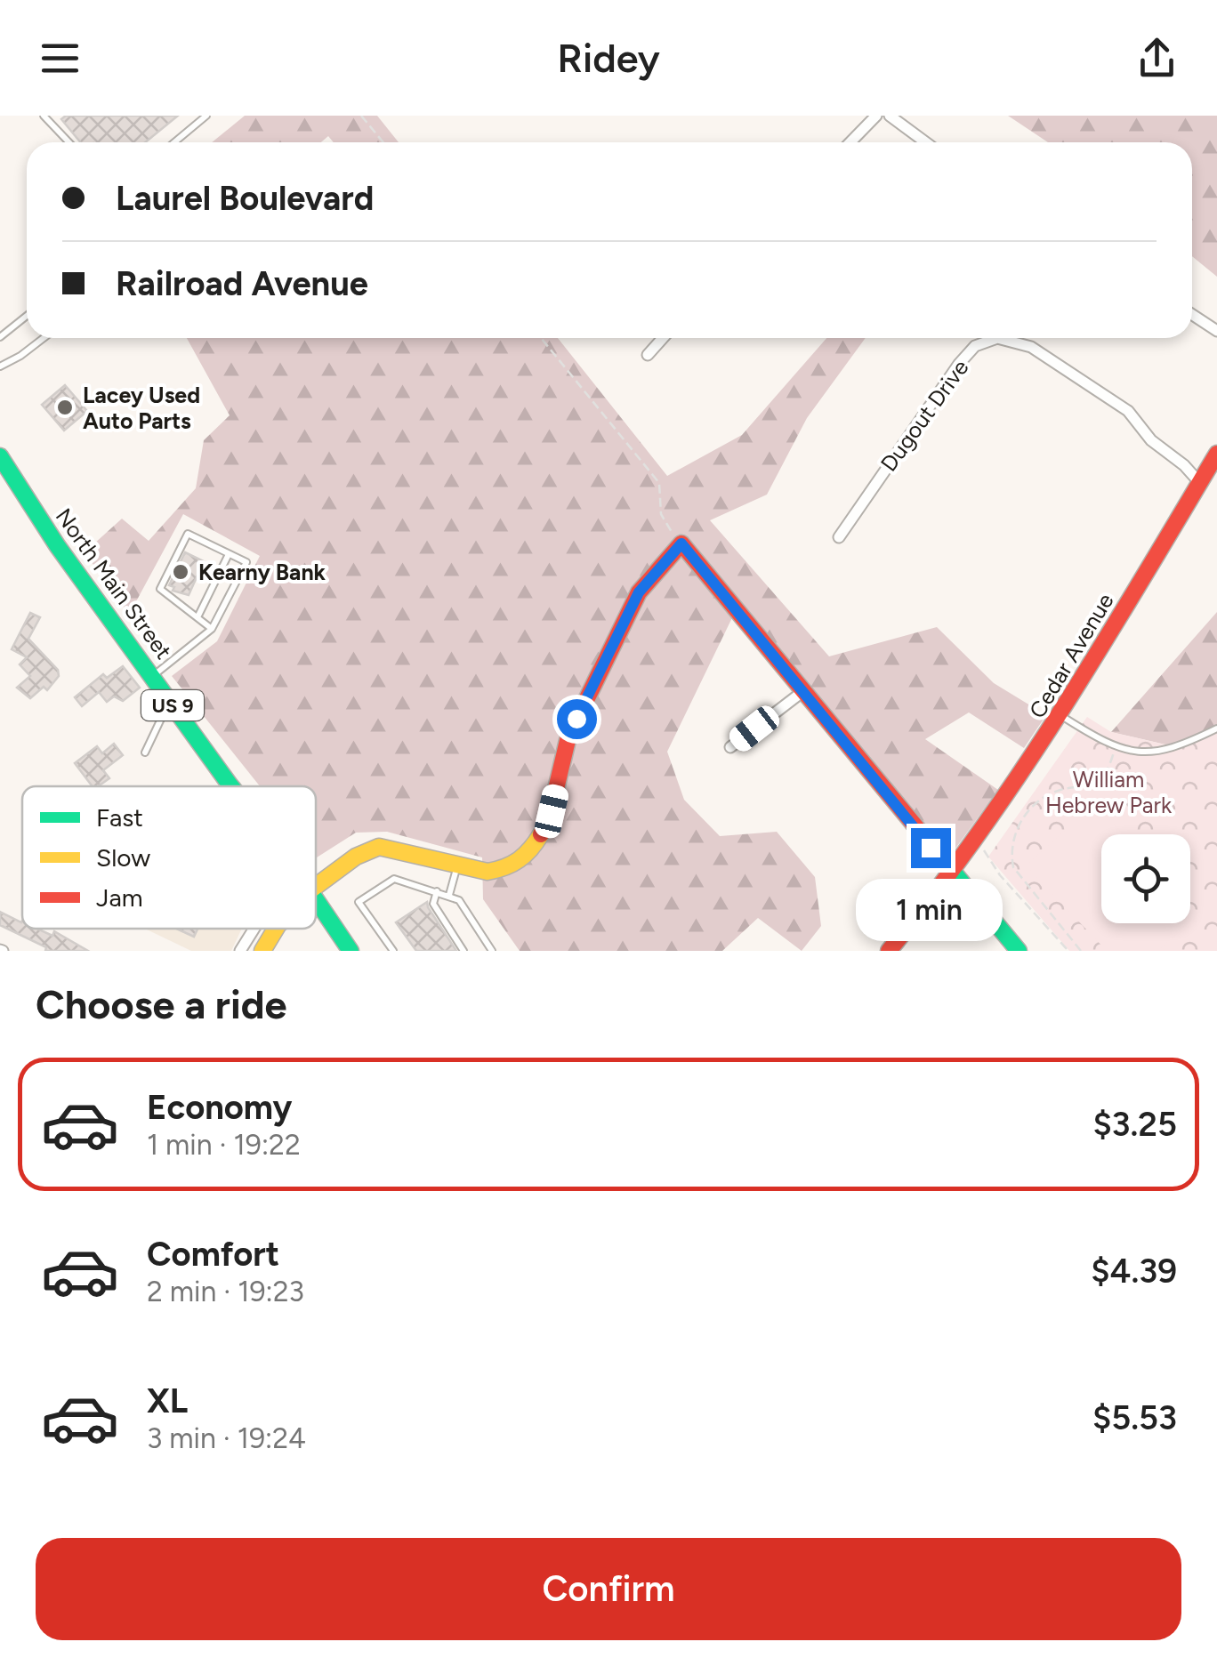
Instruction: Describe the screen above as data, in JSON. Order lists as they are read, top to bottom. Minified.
{"streets":{"main road":["North Main Street","Cedar Avenue","US 9"],"street":["Dugout Drive"]},"crossings":[["Dugout Drive","Cedar Avenue"]],"parks":["William Hebrew Park"],"places":["Lacey Used Auto Parts","Kearny Bank"],"legend":["Fast","Slow","Jam"],"page":{"header":"Ridey","banner":["Laurel Boulevard","Railroad Avenue"],"bubble":"1 min","heading":"Choose a ride","list":[{"name":"Economy","note":"1 min · 19:22","value":"$3.25"},{"name":"Comfort","note":"2 min · 19:23","value":"$4.39"},{"name":"XL","note":"3 min · 19:24","value":"$5.53"}],"buttons":"Confirm"}}
